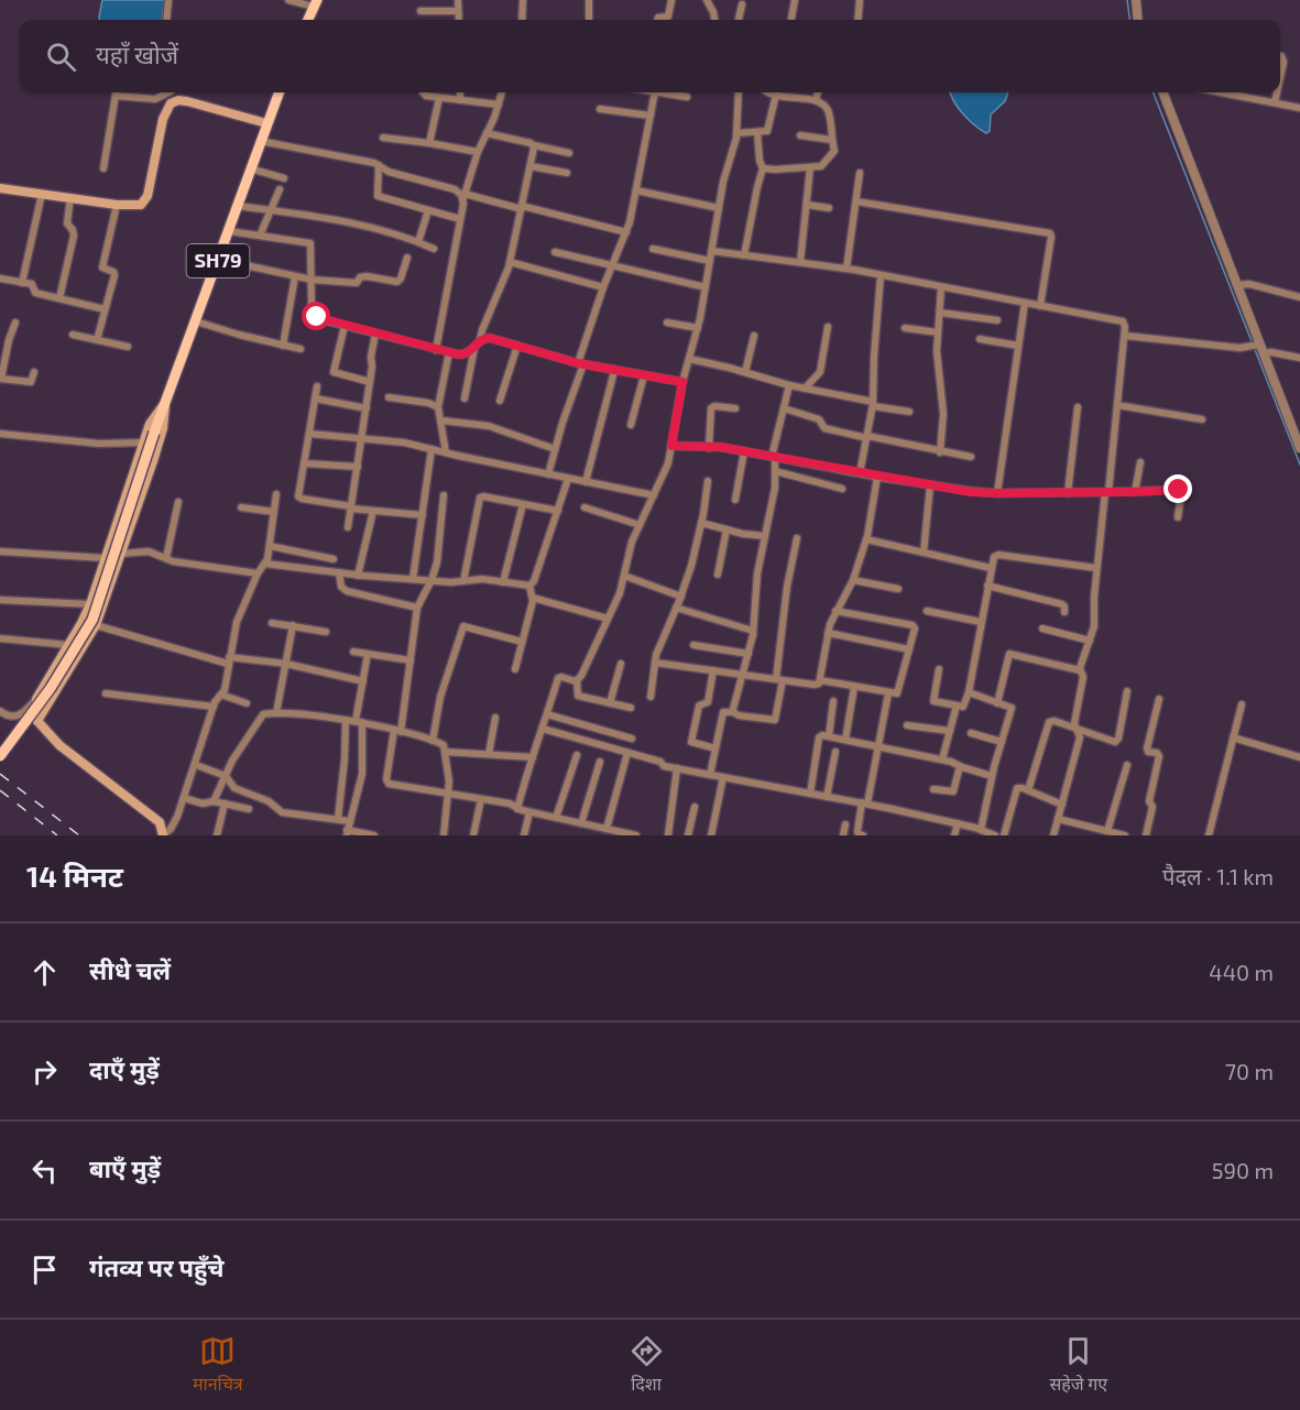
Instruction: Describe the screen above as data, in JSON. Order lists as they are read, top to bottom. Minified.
{"streets":{"main road":["SH79"]},"page":{"search":"यहाँ खोजें","heading":["14 मिनट","पैदल · 1.1 km"],"list":[["सीधे चलें","440 m"],["दाएँ मुड़ें","70 m"],["बाएँ मुड़ें","590 m"],"गंतव्य पर पहुँचे"],"nav":["मानचित्र","दिशा","सहेजे गए"]}}
